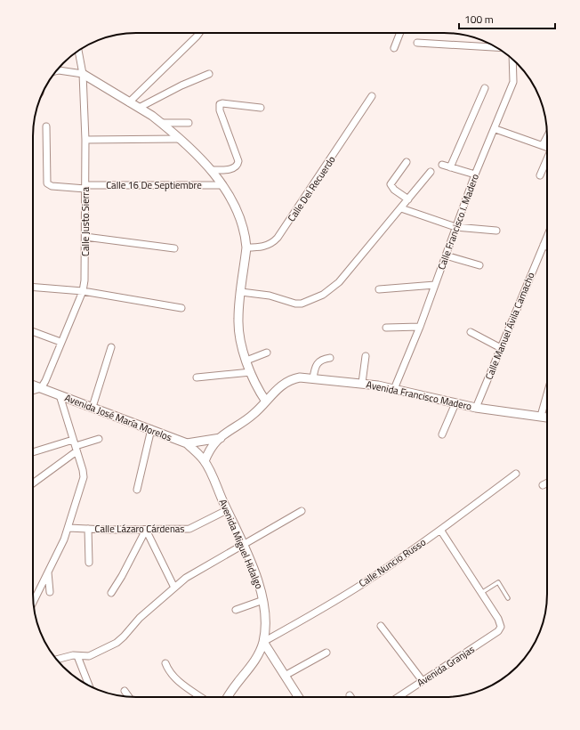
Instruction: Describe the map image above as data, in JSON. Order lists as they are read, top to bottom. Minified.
{"streets":{"street":["Calle 16 De Septiembre","Calle Del Recuerdo","Calle Justo Sierra","Calle Francisco I. Madero","Calle Manuel Ávila Camacho","Avenida Francisco Madero","Avenida José María Morelos","Calle Lázaro Cárdenas","Avenida Miguel Hidalgo","Calle Nuncio Russo","Avenida Granjas"]},"crossings":[["Calle 16 De Septiembre","Calle Justo Sierra"],["Calle Justo Sierra","Avenida José María Morelos"],["Calle Francisco I. Madero","Avenida Francisco Madero"],["Calle Manuel Ávila Camacho","Avenida Francisco Madero"],["Avenida Francisco Madero","Avenida José María Morelos"],["Avenida Francisco Madero","Avenida Miguel Hidalgo"],["Avenida José María Morelos","Avenida Miguel Hidalgo"],["Calle Lázaro Cárdenas","Avenida Miguel Hidalgo"],["Avenida Miguel Hidalgo","Calle Nuncio Russo"]],"scale_bar":"100 m"}
